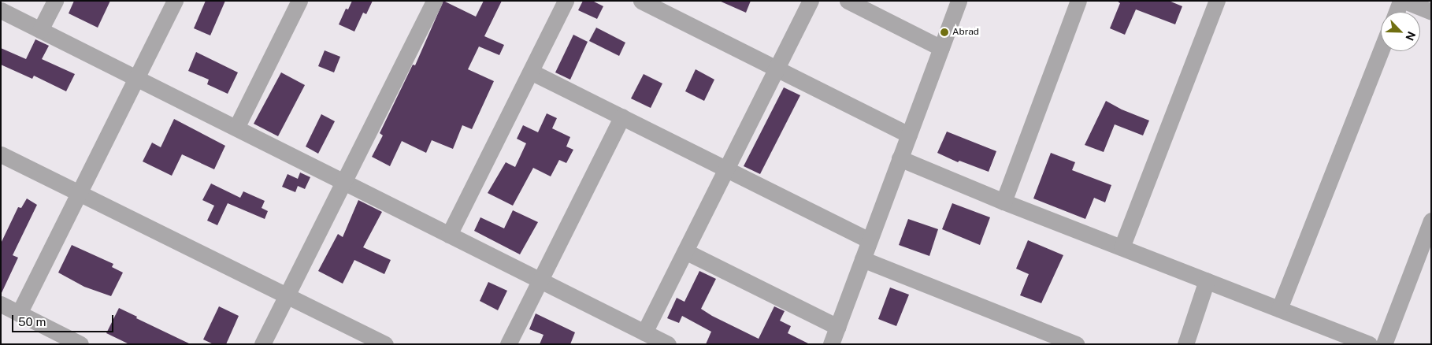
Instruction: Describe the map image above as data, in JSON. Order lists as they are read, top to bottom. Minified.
{"places":["Abrad"],"scale_bar":"50 m","north":"bottom right"}
